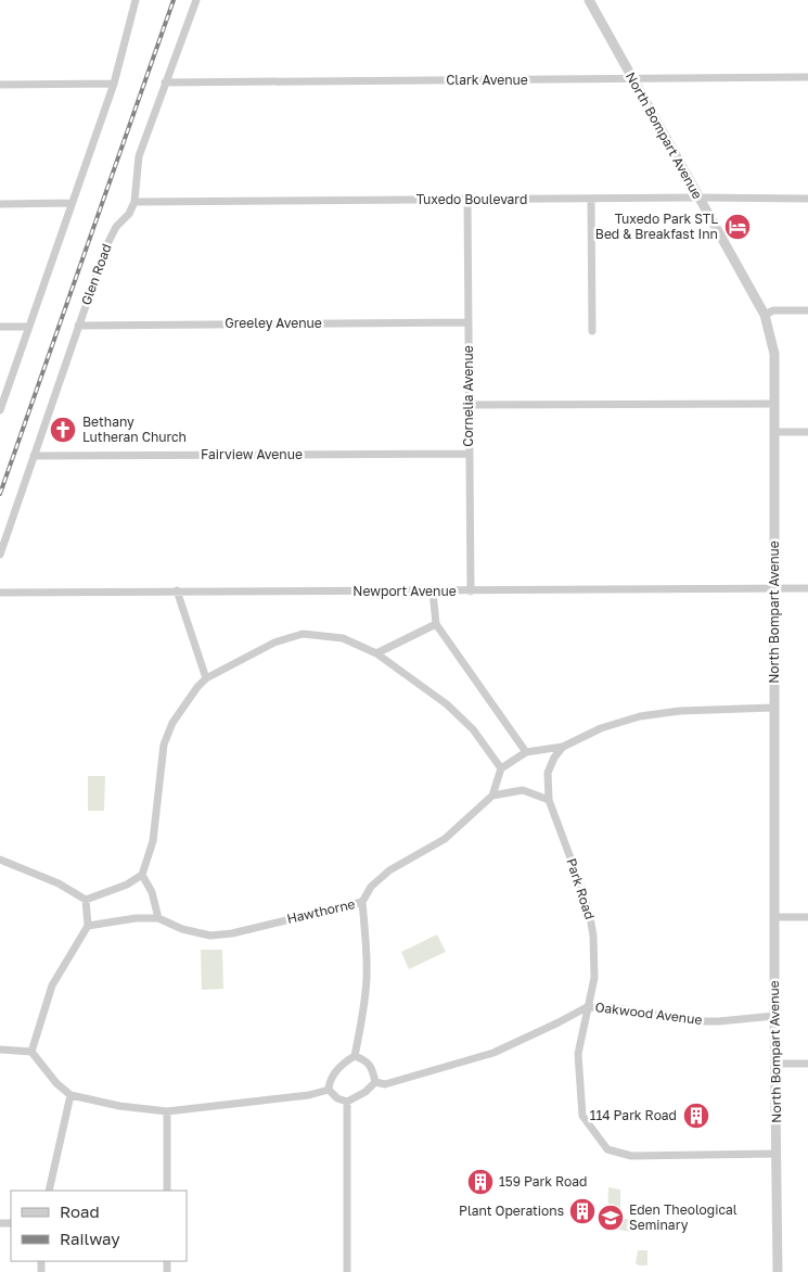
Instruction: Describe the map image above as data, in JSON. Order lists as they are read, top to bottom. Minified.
{"streets":{"street":["Clark Avenue","North Bompart Avenue","Tuxedo Boulevard","Glen Road","Greeley Avenue","Cornelia Avenue","Fairview Avenue","Newport Avenue","Park Road","Hawthorne","Oakwood Avenue"]},"crossings":[["Clark Avenue","North Bompart Avenue"],["North Bompart Avenue","Tuxedo Boulevard"],["North Bompart Avenue","Newport Avenue"],["North Bompart Avenue","Park Road"],["North Bompart Avenue","Oakwood Avenue"],["Tuxedo Boulevard","Glen Road"],["Tuxedo Boulevard","Cornelia Avenue"],["Glen Road","Greeley Avenue"],["Glen Road","Fairview Avenue"],["Greeley Avenue","Cornelia Avenue"],["Cornelia Avenue","Fairview Avenue"],["Cornelia Avenue","Newport Avenue"],["Park Road","Oakwood Avenue"]],"places":{"hotel":["Tuxedo Park STL Bed & Breakfast Inn"],"church":["Bethany Lutheran Church"],"building":["114 Park Road","159 Park Road","Plant Operations"],"school or university":["Eden Theological Seminary"]},"legend":["Road","Railway"]}
